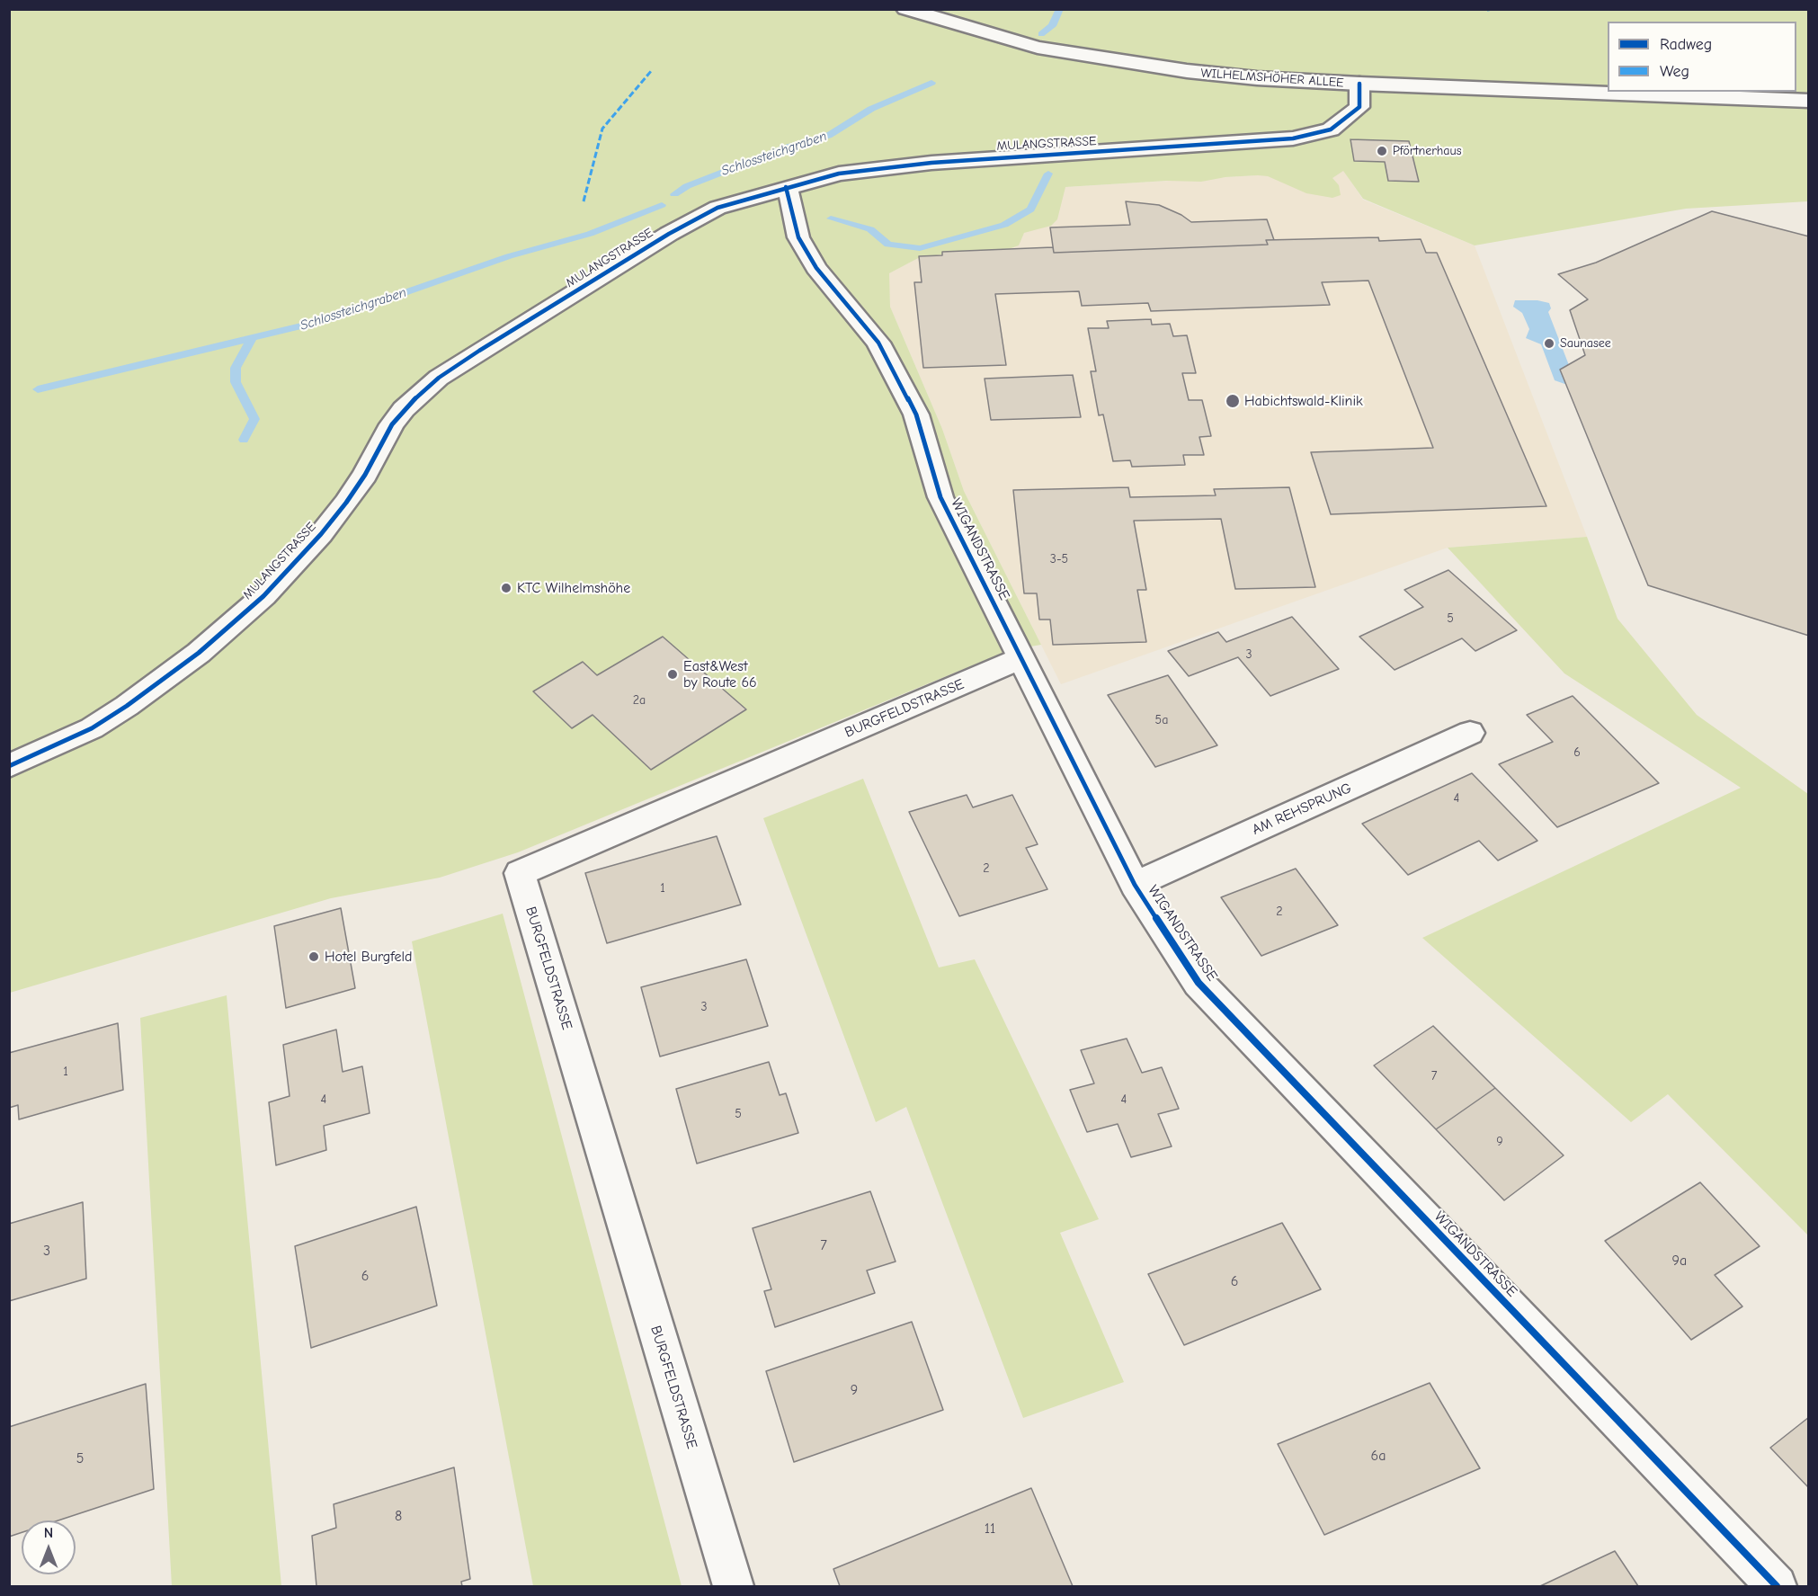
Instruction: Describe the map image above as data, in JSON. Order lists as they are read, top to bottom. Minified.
{"streets":{"street":["WILHELMSHÖHER ALLEE","MULANGSTRASSE","WIGANDSTRASSE","BURGFELDSTRASSE","AM REHSPRUNG"]},"crossings":[["WILHELMSHÖHER ALLEE","MULANGSTRASSE"],["MULANGSTRASSE","WIGANDSTRASSE"],["WIGANDSTRASSE","BURGFELDSTRASSE"],["WIGANDSTRASSE","AM REHSPRUNG"]],"water":["Schlossteichgraben"],"places":["Pförtnerhaus","Saunasee","Habichtswald-Klinik","KTC Wilhelmshöhe","East&West by Route 66","Hotel Burgfeld"],"house_numbers":["3-5","5","3","2a","5a","6","4","2","1","2","3","1","7","4","4","5","9","7","3","9a","6","6","9","6a","5","8","11"],"legend":["Radweg","Weg"],"north":"top"}
